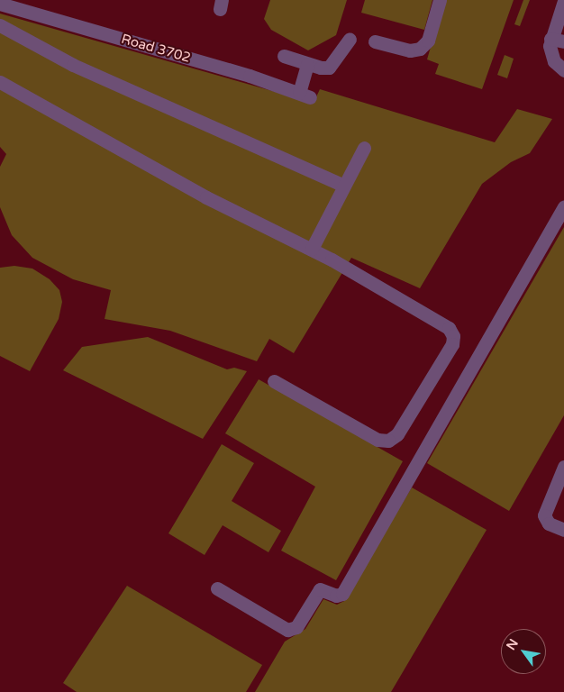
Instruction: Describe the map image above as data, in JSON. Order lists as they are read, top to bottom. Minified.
{"streets":{"street":["Road 3702"]},"north":"top left"}
